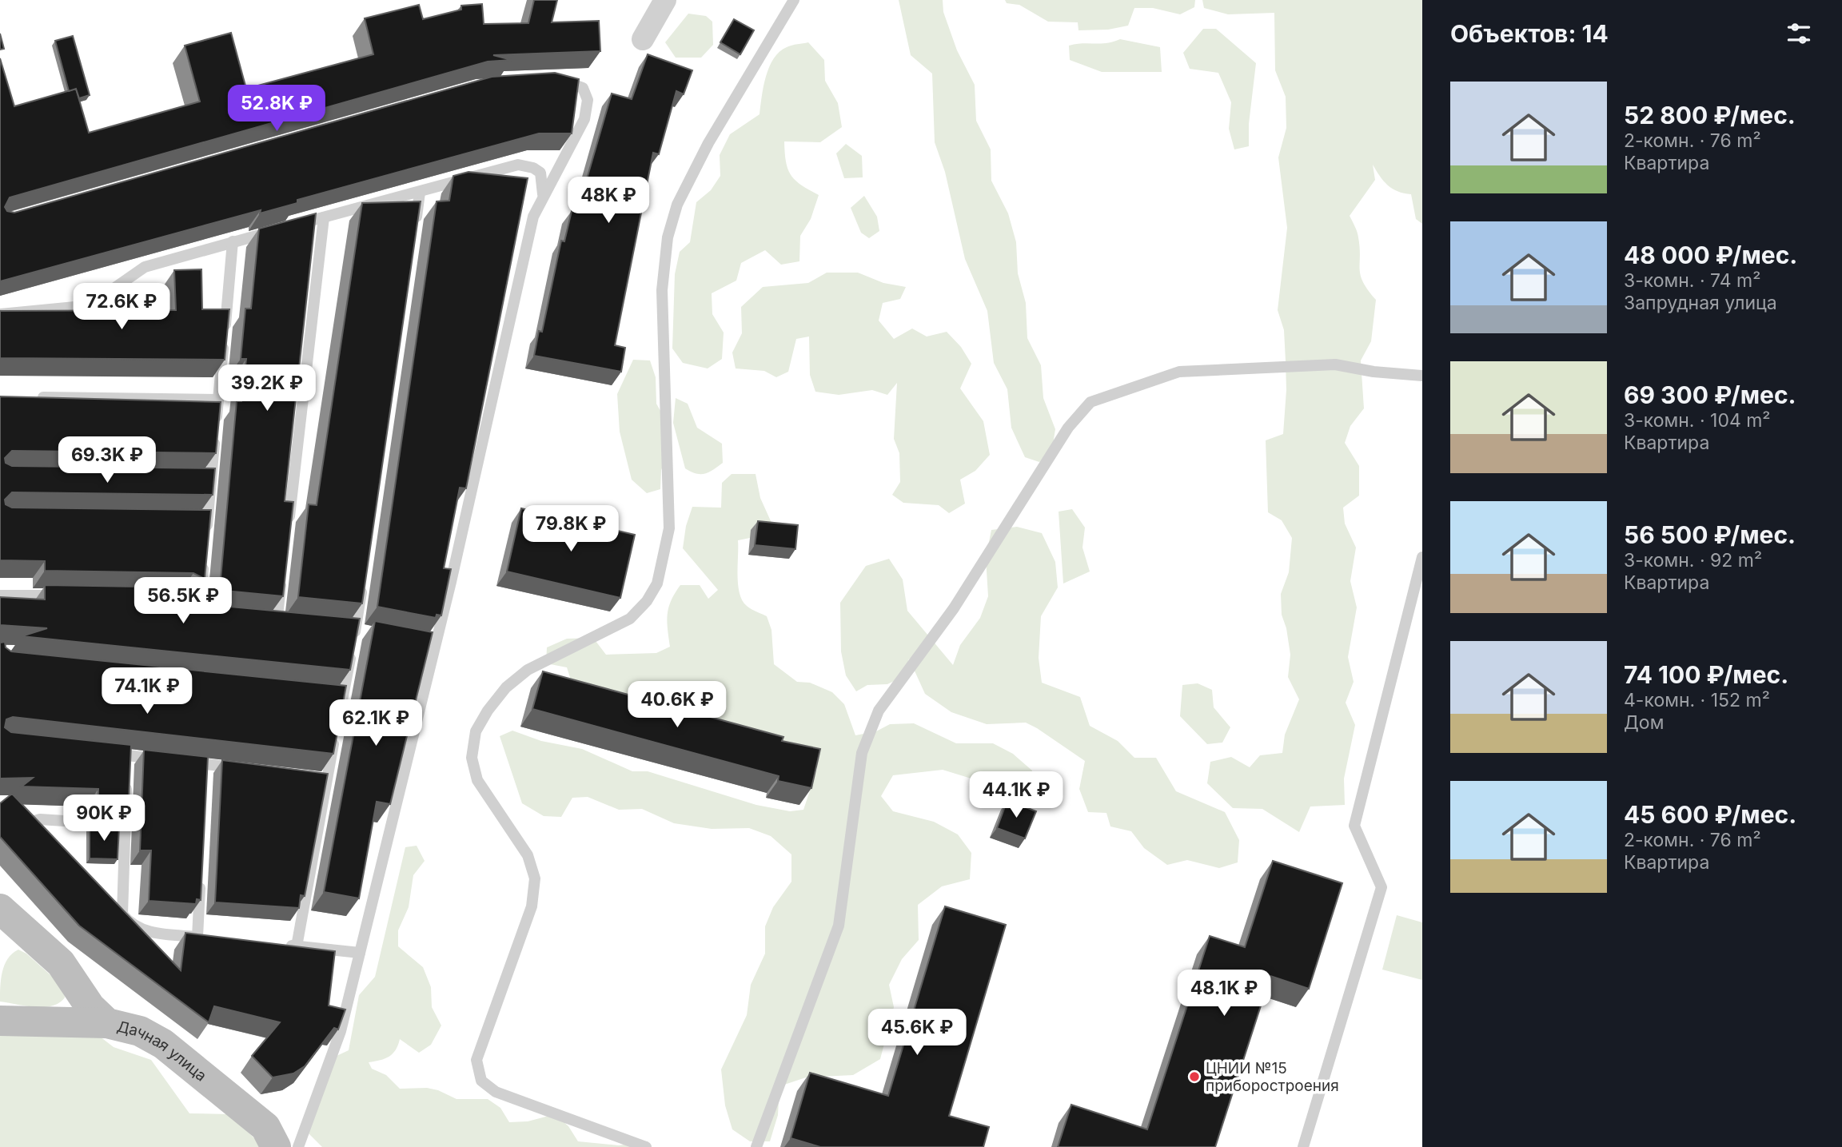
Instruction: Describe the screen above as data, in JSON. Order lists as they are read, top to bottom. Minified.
{"streets":{"street":["Дачная улица"]},"places":["ЦНИИ №15 приборостроения"],"page":{"heading":"Объектов: 14","list":[{"name":"52 800 ₽/мес.","note":"2-комн. · 76 m² · Квартира"},{"name":"48 000 ₽/мес.","note":"3-комн. · 74 m² · Запрудная улица"},{"name":"69 300 ₽/мес.","note":"3-комн. · 104 m² · Квартира"},{"name":"56 500 ₽/мес.","note":"3-комн. · 92 m² · Квартира"},{"name":"74 100 ₽/мес.","note":"4-комн. · 152 m² · Дом"},{"name":"45 600 ₽/мес.","note":"2-комн. · 76 m² · Квартира"}],"price":["52.8K ₽","48K ₽","72.6K ₽","39.2K ₽","69.3K ₽","79.8K ₽","56.5K ₽","74.1K ₽","40.6K ₽","62.1K ₽","44.1K ₽","90K ₽","48.1K ₽","45.6K ₽"]}}
